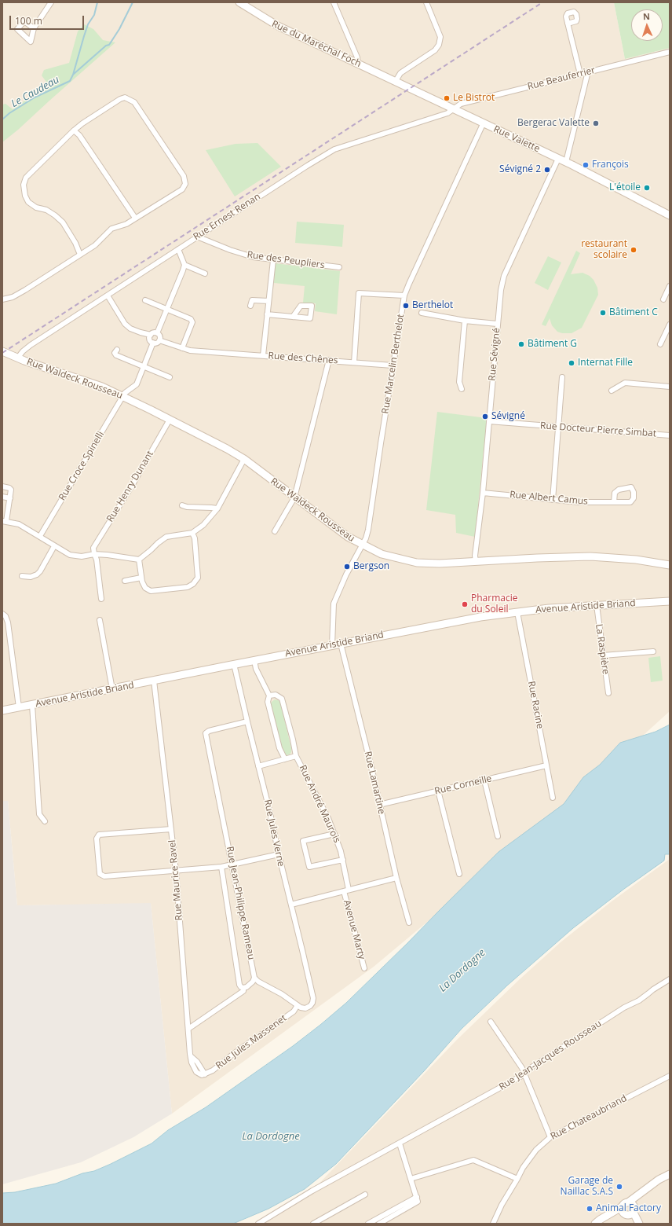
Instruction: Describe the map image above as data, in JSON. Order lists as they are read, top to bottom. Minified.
{"streets":{"main road":["Rue du Maréchal Foch","Rue Valette","Rue Waldeck Rousseau","Avenue Aristide Briand"],"street":["Rue Beauferrier","Rue Ernest Renan","Rue des Peupliers","Rue Sévigné","Rue des Chênes","Rue Marcelin Berthelot","Rue Docteur Pierre Simbat","Rue Croce Spinelli","Rue Henry Dunant","Rue Albert Camus","La Raspière","Rue Racine","Rue Lamartine","Rue Corneille","Rue André Maurois","Rue Jules Verne","Rue Maurice Ravel","Rue Jean-Philippe Rameau","Avenue Marty","Rue Jules Massenet","Rue Jean-Jacques Rousseau","Rue Chateaubriand"]},"crossings":[["Rue du Maréchal Foch","Rue Valette"],["Rue Beauferrier","Rue Valette"],["Rue Beauferrier","Rue Ernest Renan"],["Rue Valette","Rue Ernest Renan"],["Rue Valette","Rue Sévigné"],["Rue Valette","Rue Marcelin Berthelot"],["Rue Ernest Renan","Rue des Peupliers"],["Rue Ernest Renan","Rue Waldeck Rousseau"],["Rue Sévigné","Rue Waldeck Rousseau"],["Rue Sévigné","Rue Docteur Pierre Simbat"],["Rue Sévigné","Rue Albert Camus"],["Rue des Chênes","Rue Marcelin Berthelot"],["Rue des Chênes","Rue Croce Spinelli"],["Rue Marcelin Berthelot","Rue Waldeck Rousseau"],["Rue Marcelin Berthelot","Avenue Aristide Briand"],["Rue Waldeck Rousseau","Rue Croce Spinelli"],["Rue Waldeck Rousseau","Rue Henry Dunant"],["Avenue Aristide Briand","La Raspière"],["Avenue Aristide Briand","Rue Racine"],["Avenue Aristide Briand","Rue Lamartine"],["Avenue Aristide Briand","Rue Jules Verne"],["Avenue Aristide Briand","Rue Maurice Ravel"],["Rue Racine","Rue Corneille"],["Rue Lamartine","Rue Corneille"],["Rue André Maurois","Rue Jules Verne"],["Rue Jules Verne","Rue Jean-Philippe Rameau"],["Rue Jules Verne","Rue Jules Massenet"],["Rue Maurice Ravel","Rue Jules Massenet"]],"water":["Le Caudeau","La Dordogne"],"places":["Le Bistrot","Bergerac Valette","François","Sévigné 2","L'étoile","restaurant scolaire","Berthelot","Bâtiment C","Bâtiment G","Internat Fille","Sévigné","Bergson","Pharmacie du Soleil","Garage de Naillac S.A.S","Animal Factory"],"scale_bar":"100 m","north":"top"}
